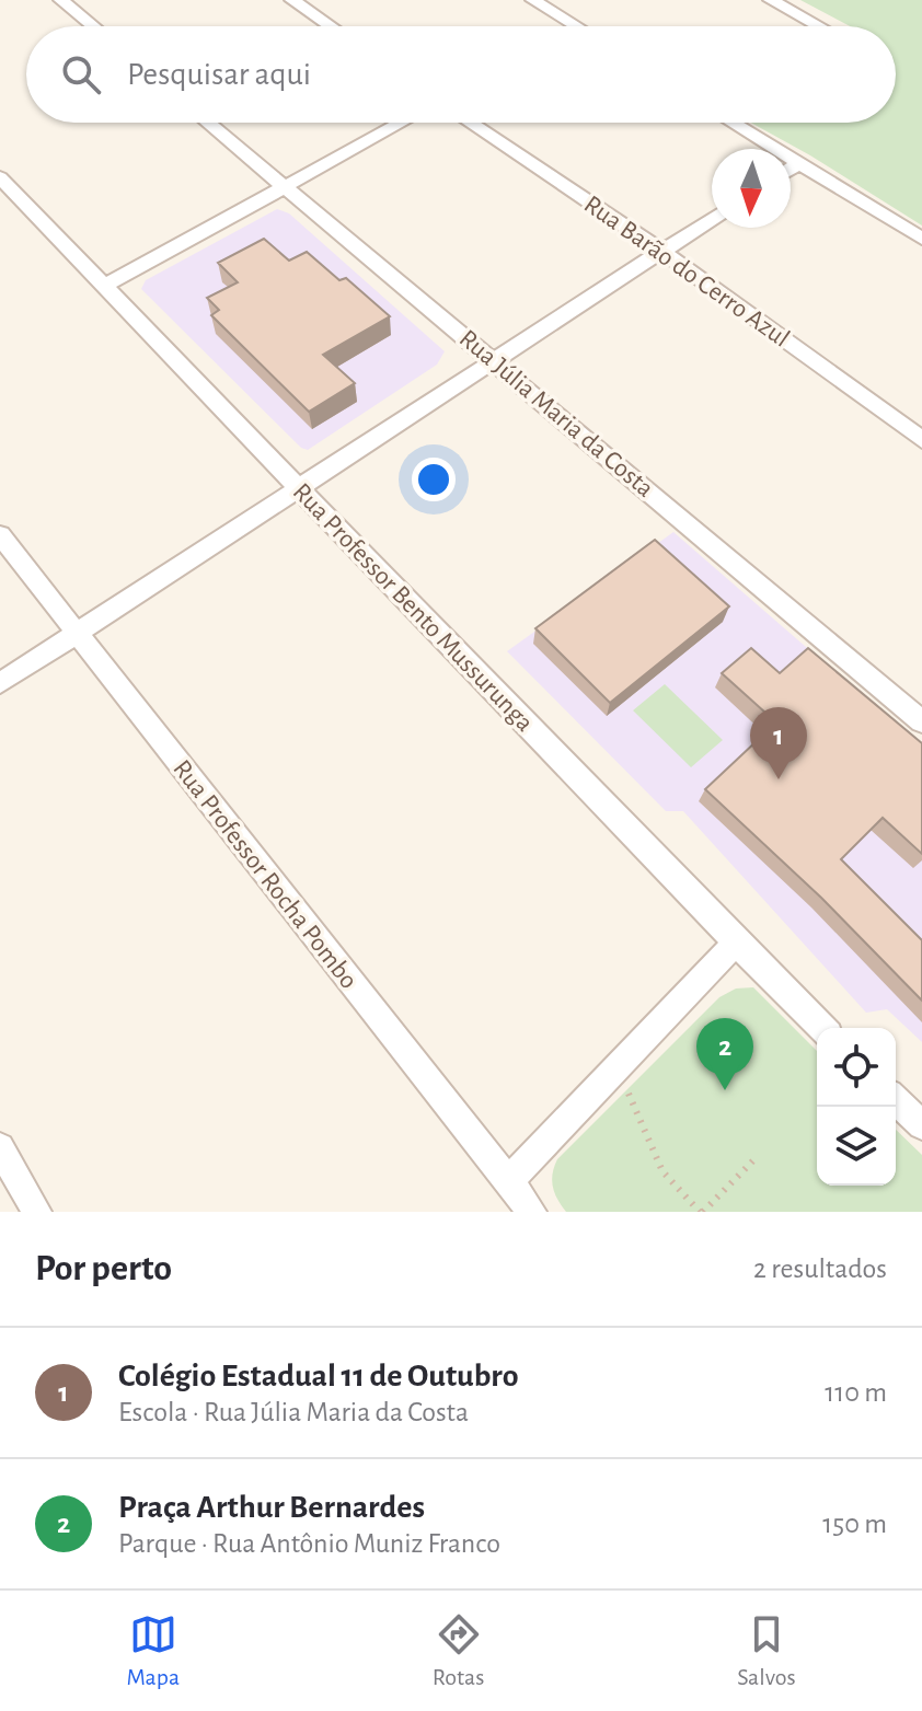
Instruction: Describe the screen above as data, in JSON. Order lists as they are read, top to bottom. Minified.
{"streets":{"street":["Rua Barão do Cerro Azul","Rua Júlia Maria da Costa","Rua Professor Bento Mussurunga","Rua Professor Rocha Pombo"]},"north":"bottom","page":{"search":"Pesquisar aqui","pins":["1","2"],"heading":["Por perto","2 resultados"],"list":[{"mark":"1","name":"Colégio Estadual 11 de Outubro","note":"Escola · Rua Júlia Maria da Costa","value":"110 m"},{"mark":"2","name":"Praça Arthur Bernardes","note":"Parque · Rua Antônio Muniz Franco","value":"150 m"}],"nav":["Mapa","Rotas","Salvos"]}}
